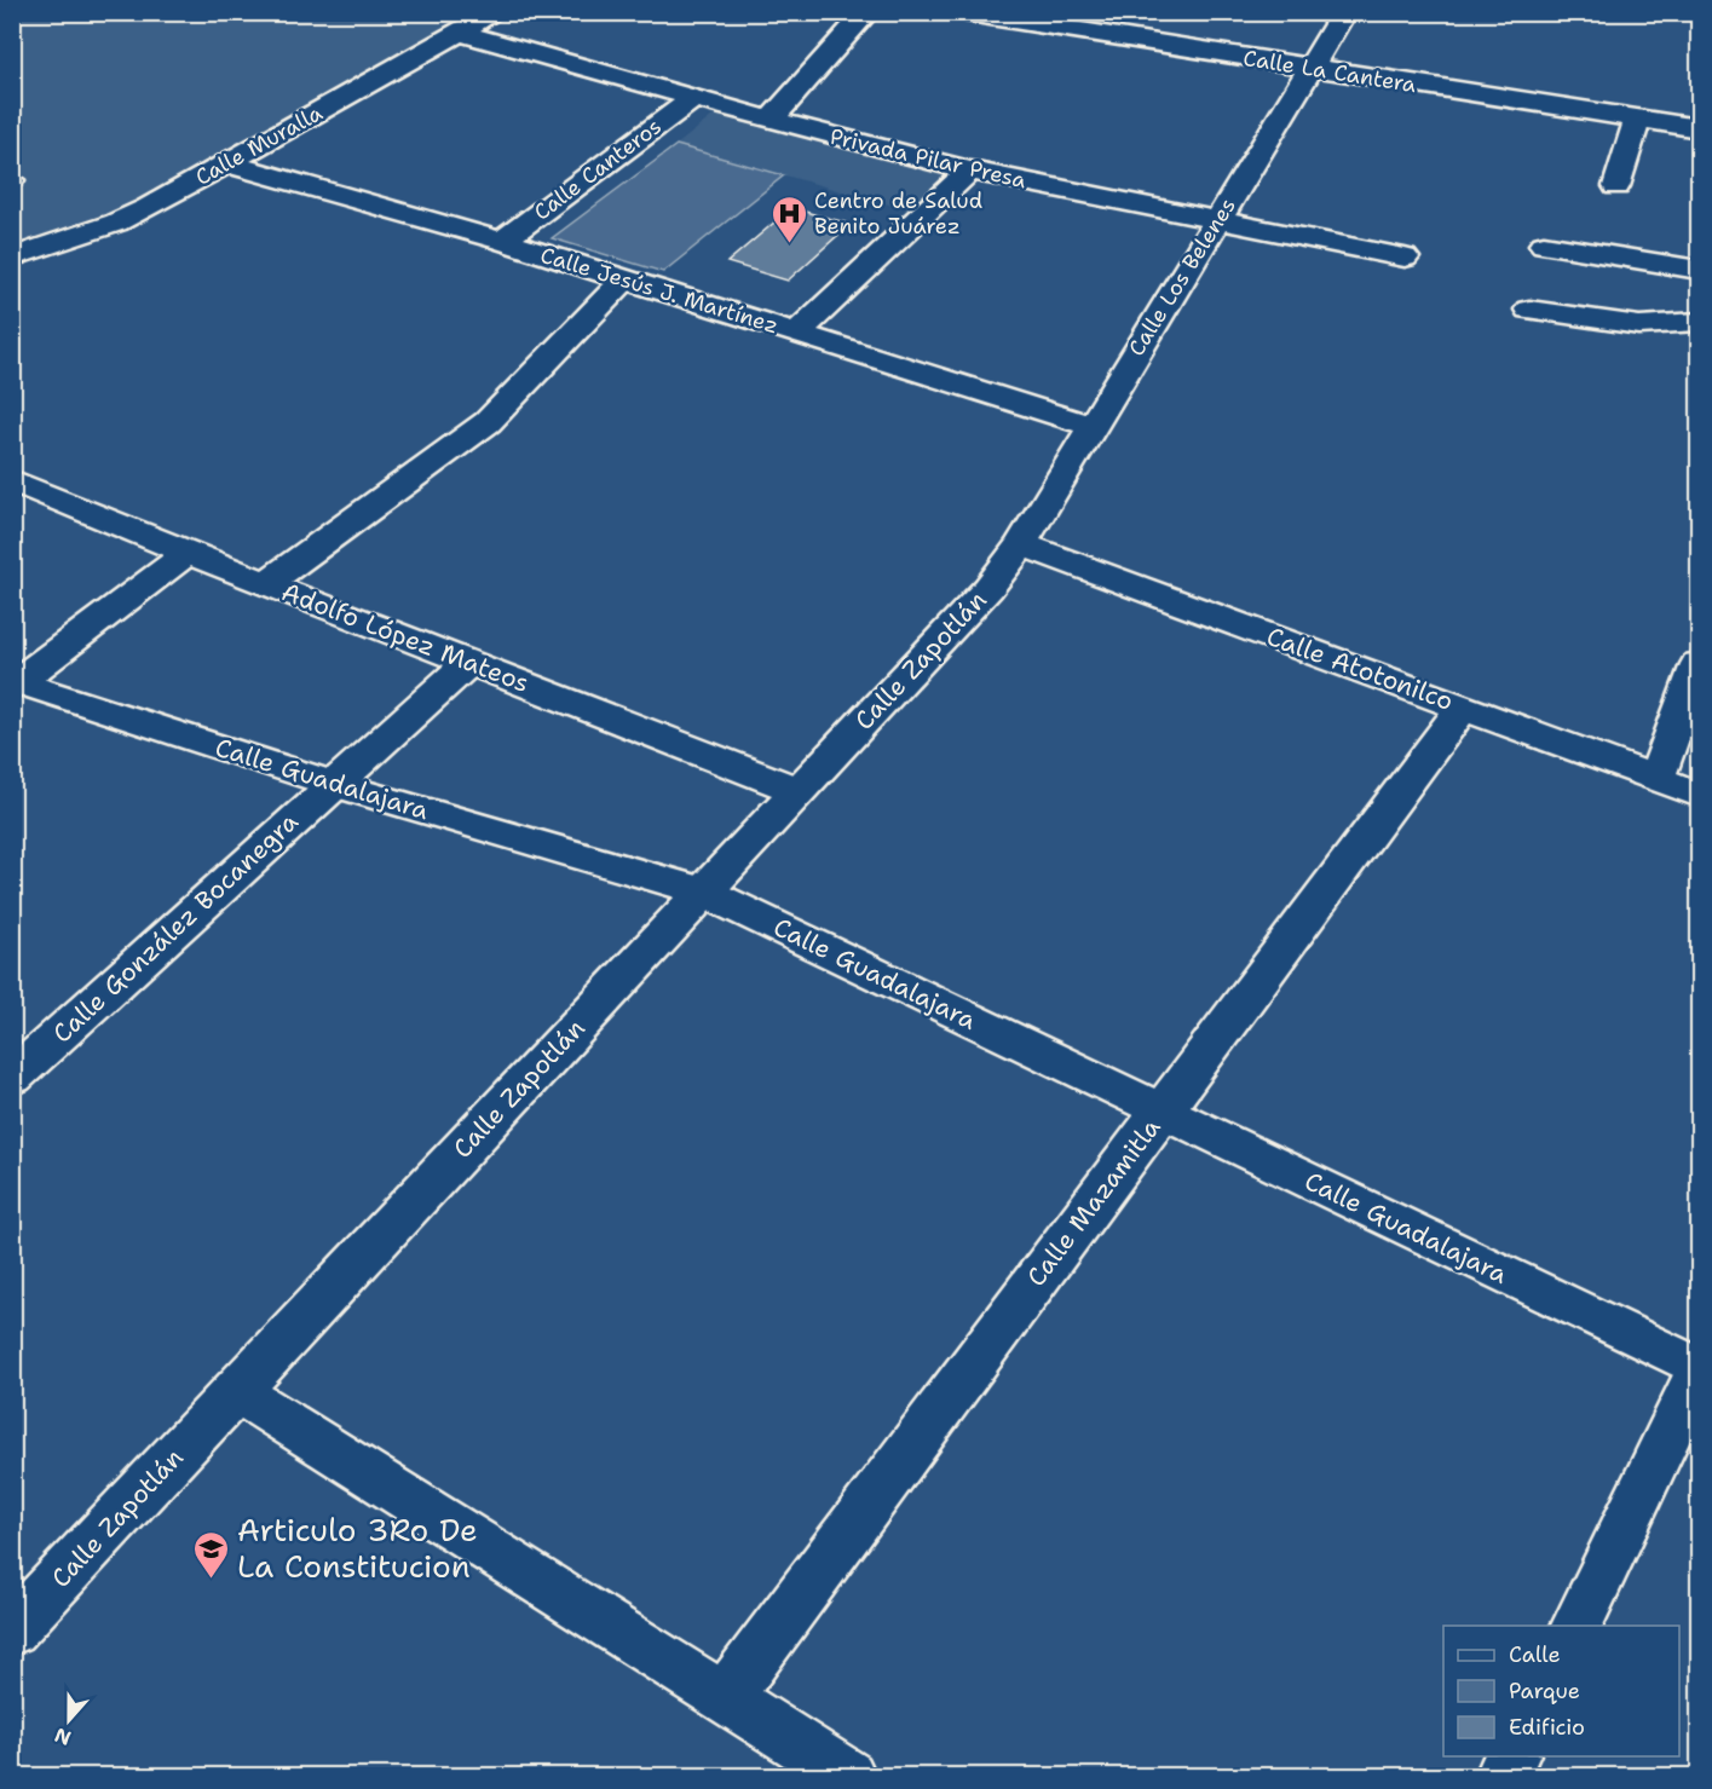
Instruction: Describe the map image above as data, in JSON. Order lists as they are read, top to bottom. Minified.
{"streets":{"street":["Calle La Cantera","Calle Muralla","Privada Pilar Presa","Calle Canteros","Calle Los Belenes","Calle Jesús J. Martínez","Adolfo López Mateos","Calle Zapotlán","Calle Atotonilco","Calle Guadalajara","Calle González Bocanegra","Calle Mazamitla"]},"crossings":[["Calle La Cantera","Calle Los Belenes"],["Calle Muralla","Privada Pilar Presa"],["Calle Muralla","Calle Jesús J. Martínez"],["Privada Pilar Presa","Calle Canteros"],["Privada Pilar Presa","Calle Los Belenes"],["Calle Canteros","Calle Jesús J. Martínez"],["Calle Los Belenes","Calle Jesús J. Martínez"],["Calle Los Belenes","Calle Zapotlán"],["Calle Los Belenes","Calle Atotonilco"],["Adolfo López Mateos","Calle Zapotlán"],["Adolfo López Mateos","Calle González Bocanegra"],["Calle Zapotlán","Calle Atotonilco"],["Calle Zapotlán","Calle Guadalajara"],["Calle Atotonilco","Calle Mazamitla"],["Calle Guadalajara","Calle González Bocanegra"],["Calle Guadalajara","Calle Mazamitla"]],"places":{"hospital":["Centro de Salud Benito Juárez"],"school or university":["Articulo 3Ro De La Constitucion"]},"legend":["Calle","Parque","Edificio"],"north":"bottom"}
